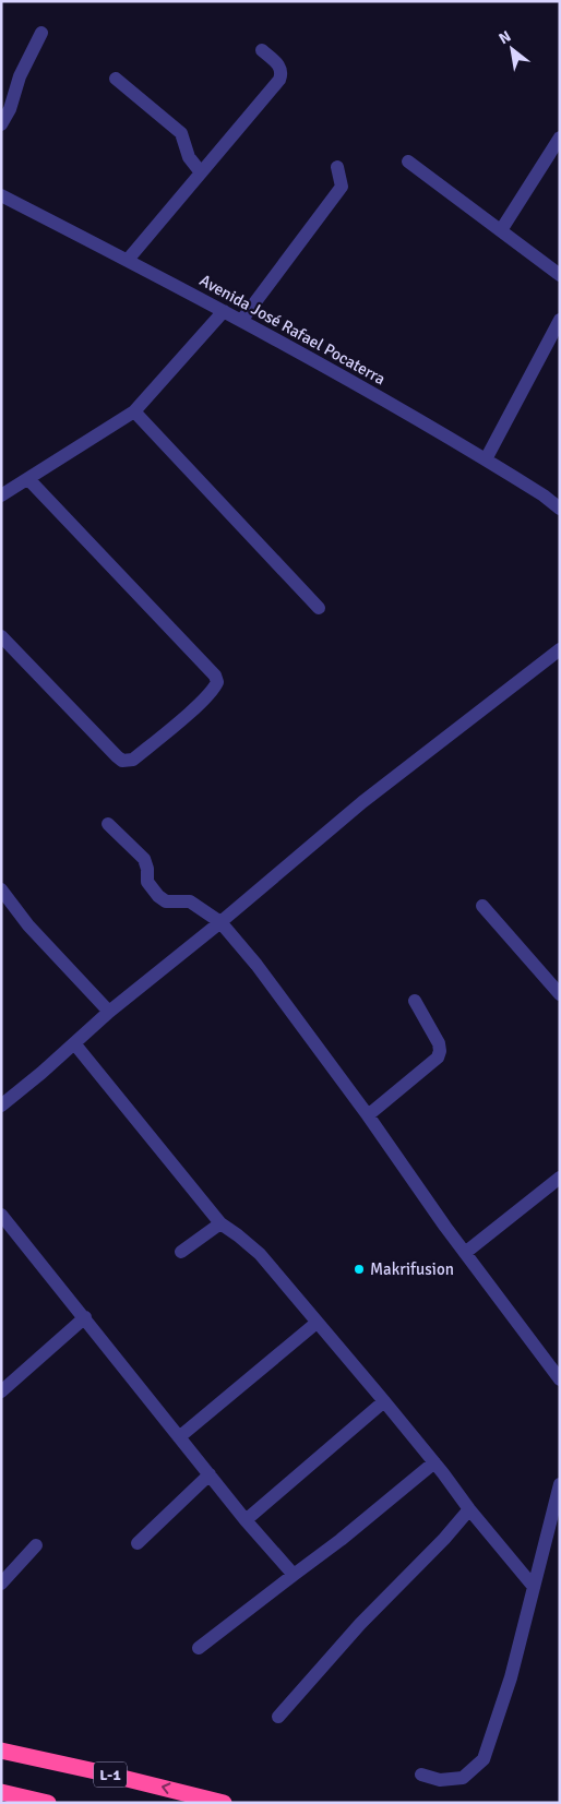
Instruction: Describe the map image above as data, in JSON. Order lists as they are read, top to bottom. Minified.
{"streets":{"highway":["L-1"],"street":["Avenida José Rafael Pocaterra"]},"places":["Makrifusion"],"north":"top left"}
